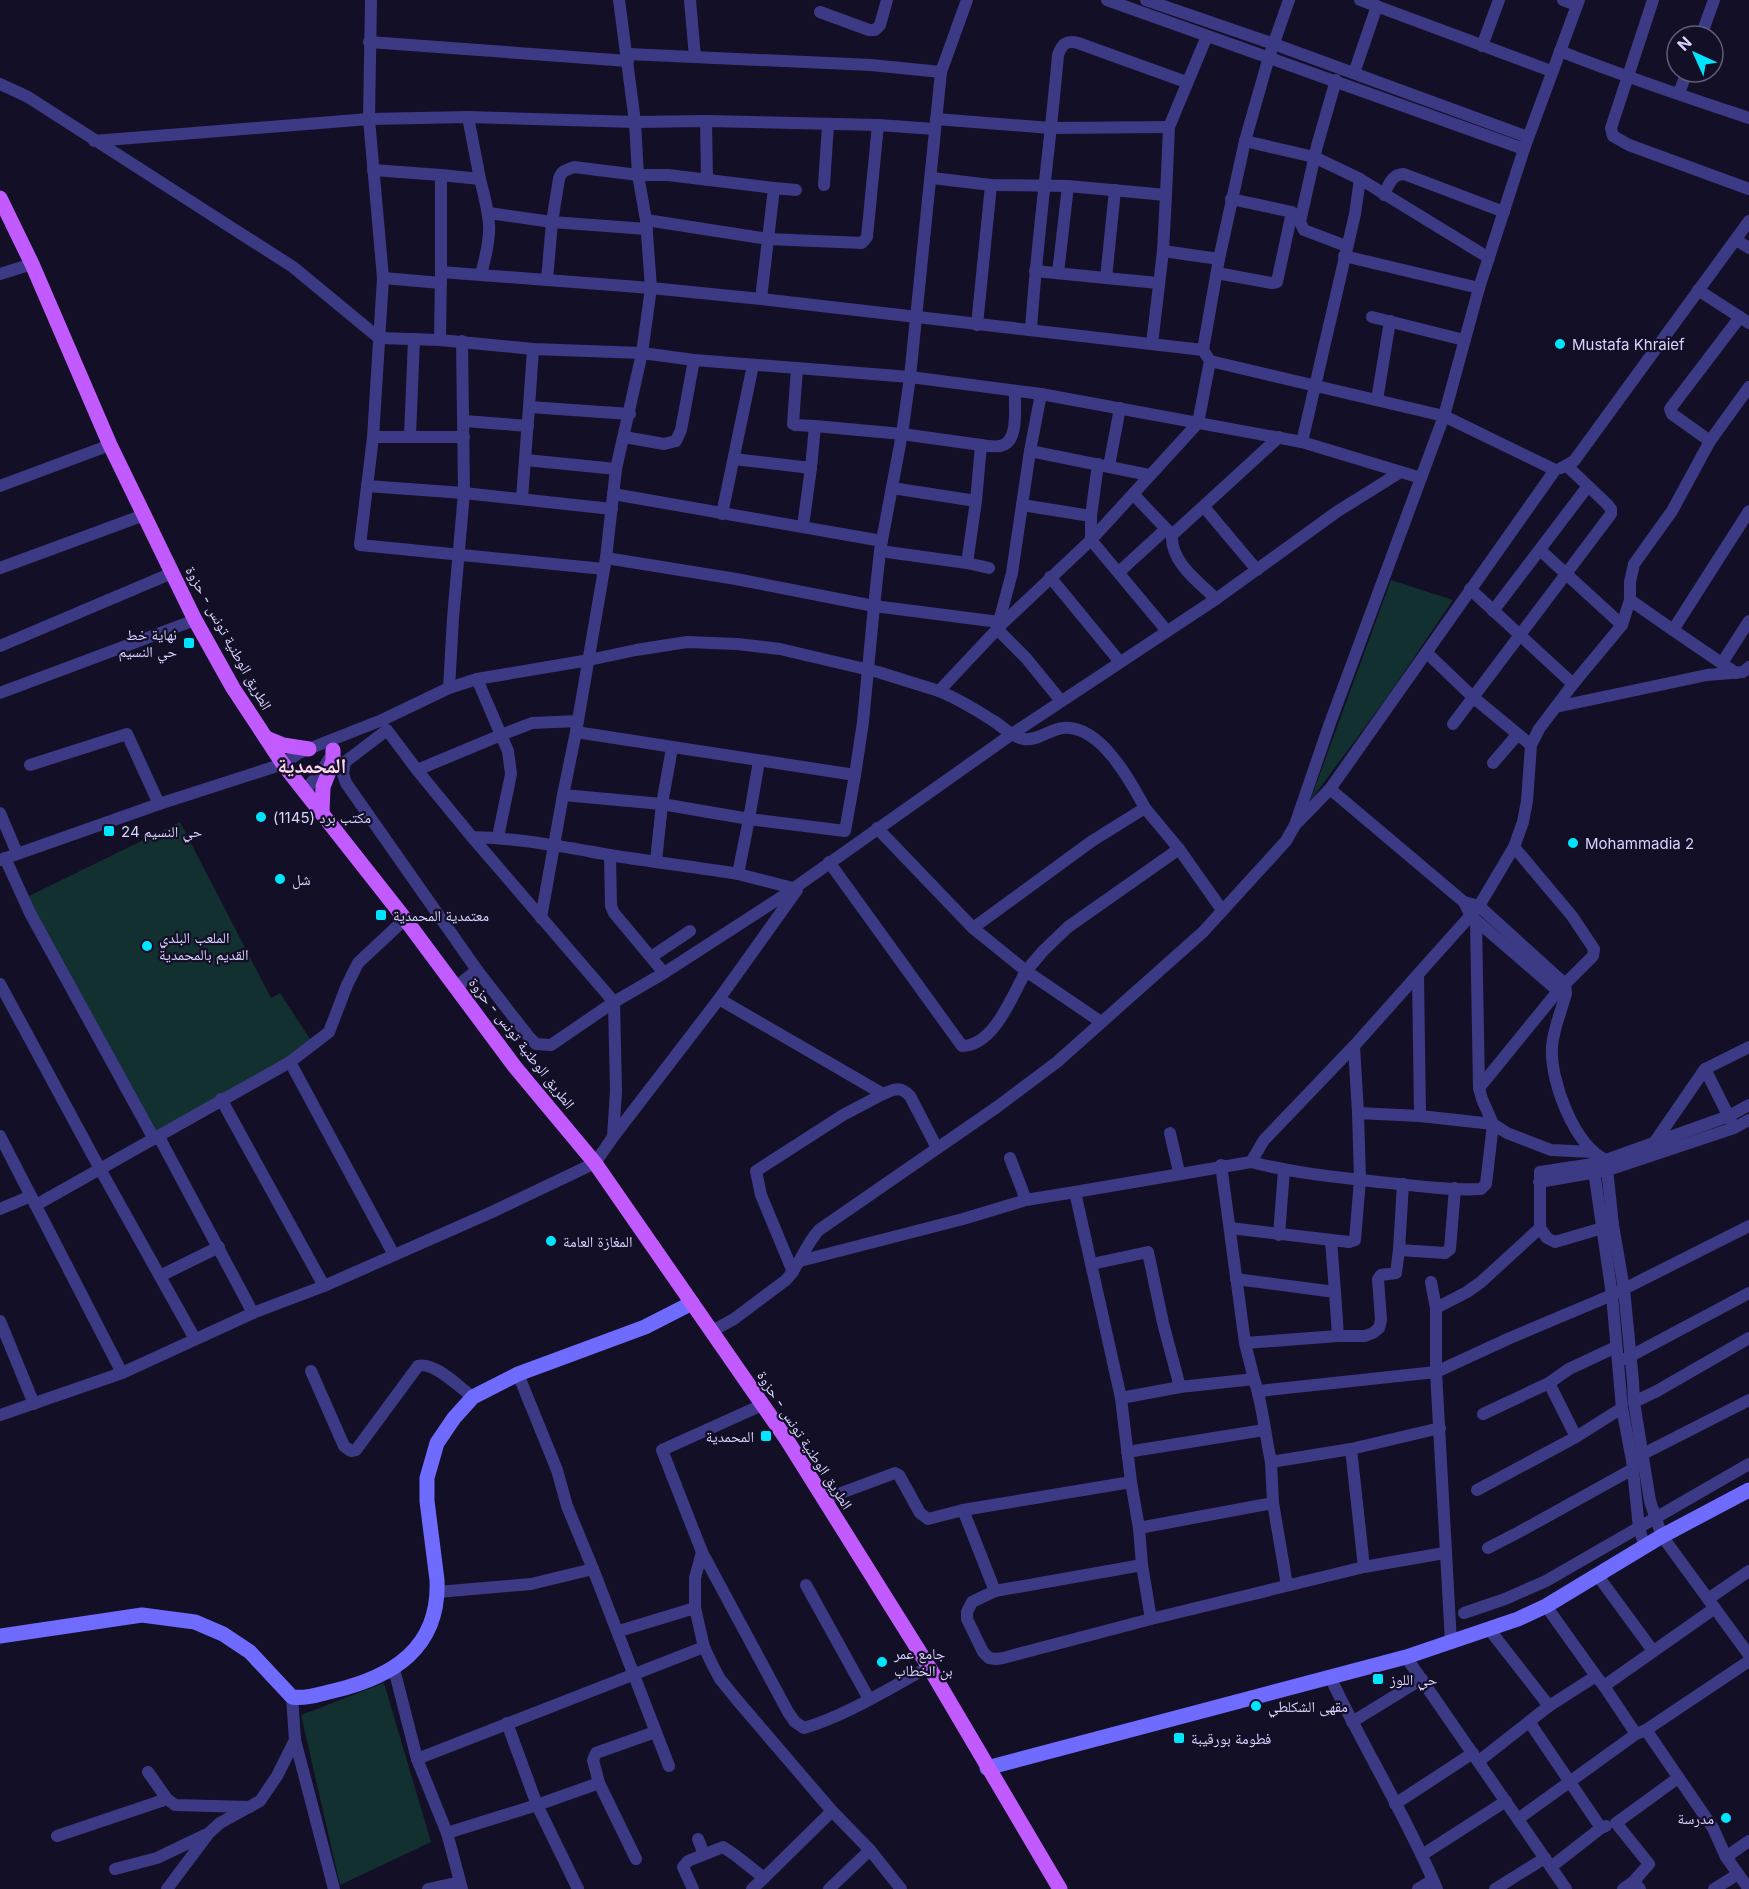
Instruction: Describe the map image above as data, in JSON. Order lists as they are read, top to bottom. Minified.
{"streets":{"main road":["الطريق الوطنية تونس - حزوة"]},"districts":["المحمدية"],"places":{"other":["Mustafa Khraief","مكتب برد (1145)","Mohammadia 2","شل","الملعب البلدي القديم بالمحمدية","المغازة العامة","جامع عمر بن الخطاب","مقهى الشكلطي","مدرسة"],"transit":["نهاية خط حي النسيم","حي النسيم 24","معتمدية المحمدية","المحمدية","حي اللوز","فطومة بورقيبة"]},"north":"top left"}
